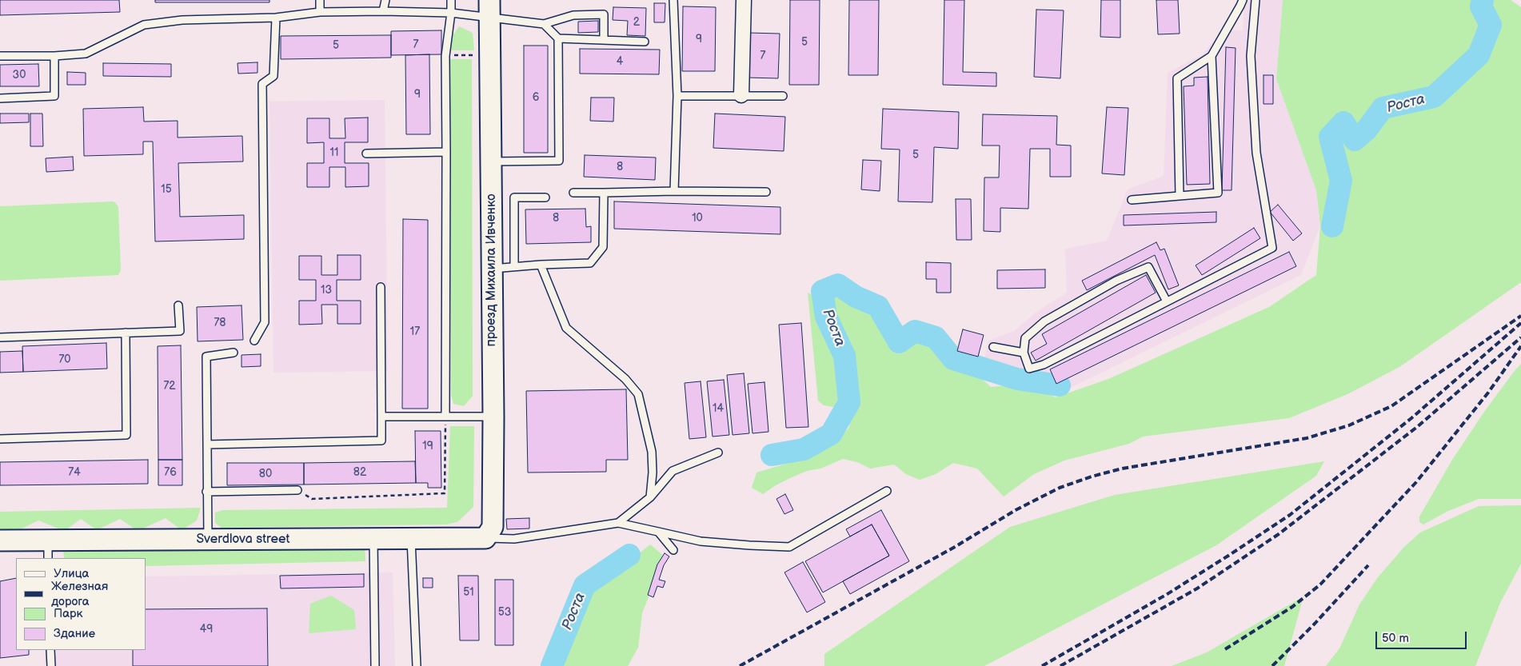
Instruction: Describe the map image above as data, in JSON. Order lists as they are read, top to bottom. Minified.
{"streets":{"street":["проезд Михаила Ивченко","Sverdlova street"]},"crossings":[["проезд Михаила Ивченко","Sverdlova street"]],"water":["Роста"],"house_numbers":["2","9","5","7","5","7","4","30","9","6","11","5","8","15","8","10","13","78","17","70","72","14","19","74","76","82","80","51","53","49"],"legend":["Улица","Железная дорога","Парк","Здание"],"scale_bar":"50 m"}
